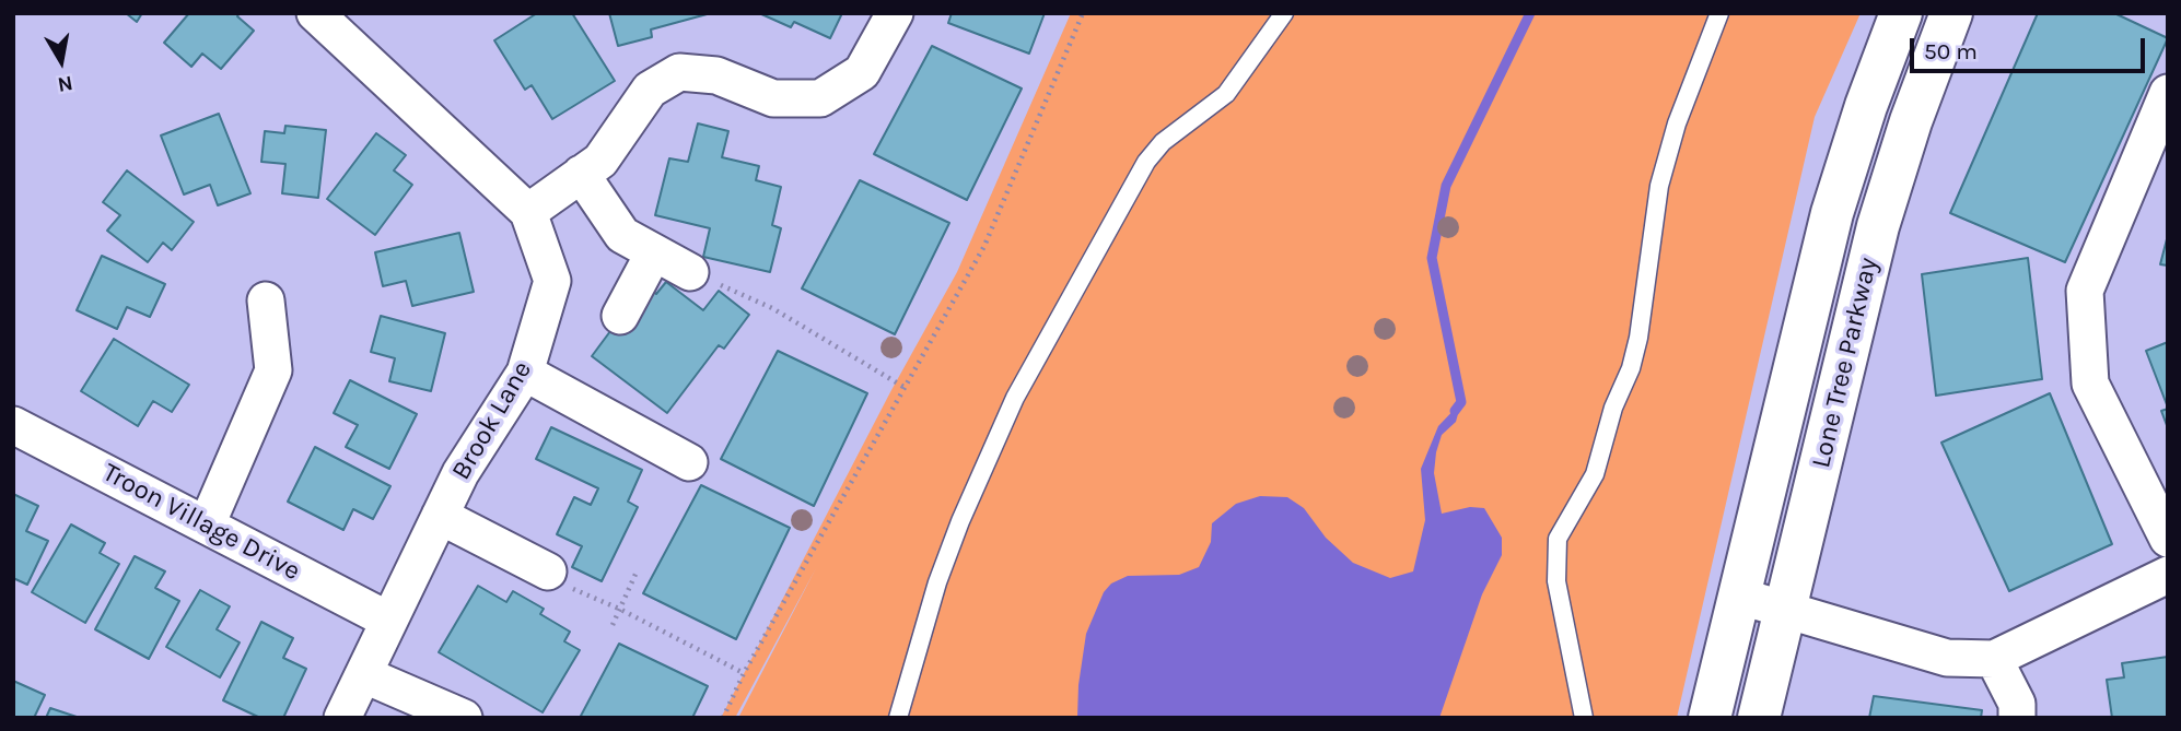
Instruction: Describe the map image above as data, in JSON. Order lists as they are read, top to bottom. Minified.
{"streets":{"street":["Lone Tree Parkway","Brook Lane","Troon Village Drive"]},"crossings":[["Brook Lane","Troon Village Drive"]],"scale_bar":"50 m","north":"bottom"}
